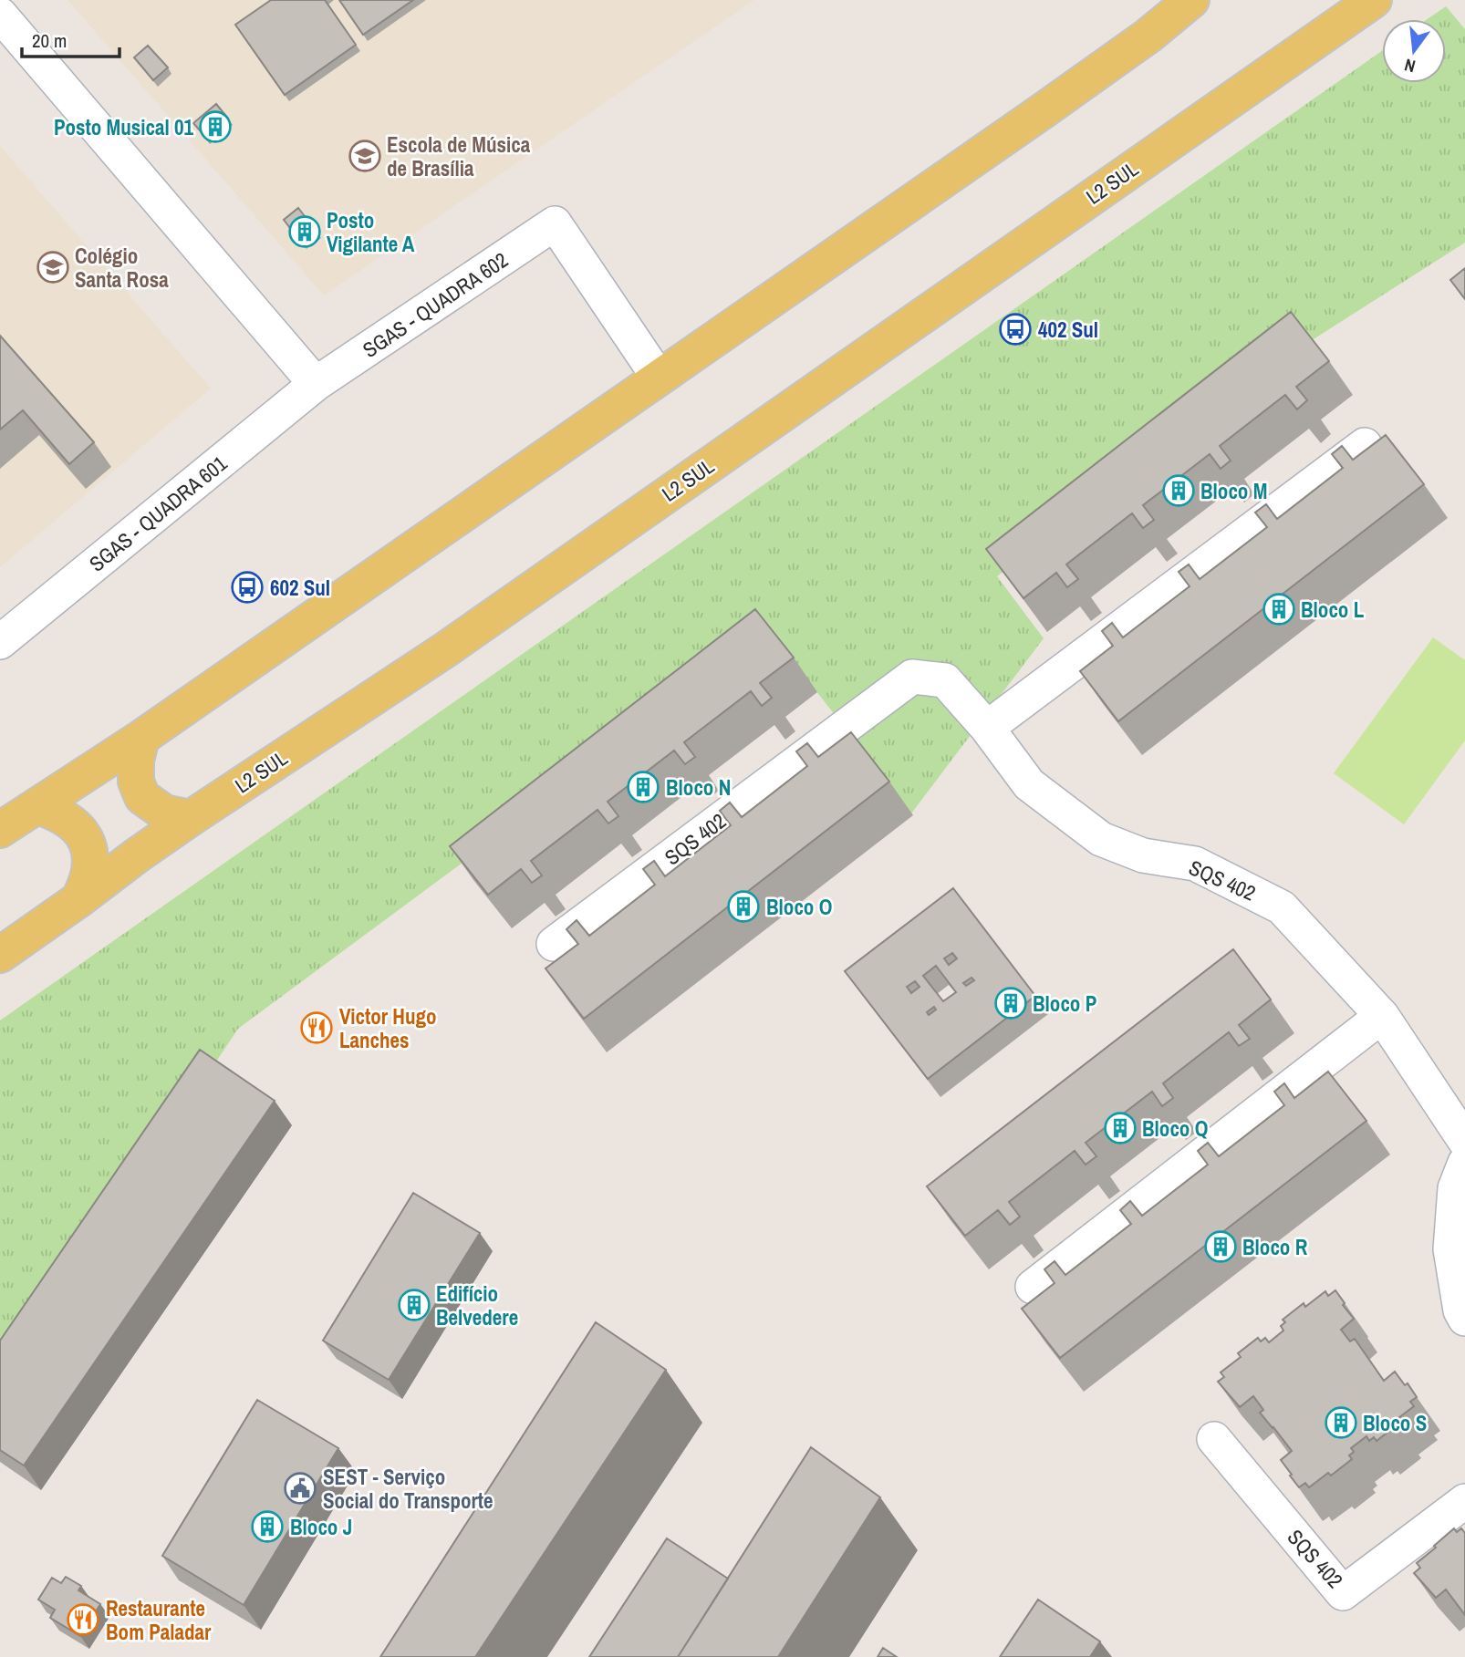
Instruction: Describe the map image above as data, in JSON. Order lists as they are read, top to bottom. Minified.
{"streets":{"main road":["L2 SUL"],"street":["SGAS - QUADRA 602","SGAS - QUADRA 601","SQS 402"]},"crossings":[["SGAS - QUADRA 602","SGAS - QUADRA 601"]],"places":{"building":["Posto Musical 01","Posto Vigilante A","Bloco M","Bloco L","Bloco N","Bloco O","Bloco P","Bloco Q","Bloco R","Edifício Belvedere","Bloco S","Bloco J"],"school or university":["Escola de Música de Brasília","Colégio Santa Rosa"],"bus stop":["402 Sul","602 Sul"],"restaurant":["Victor Hugo Lanches","Restaurante Bom Paladar"],"public building":["SEST - Serviço Social do Transporte"]},"scale_bar":"20 m","north":"bottom"}
